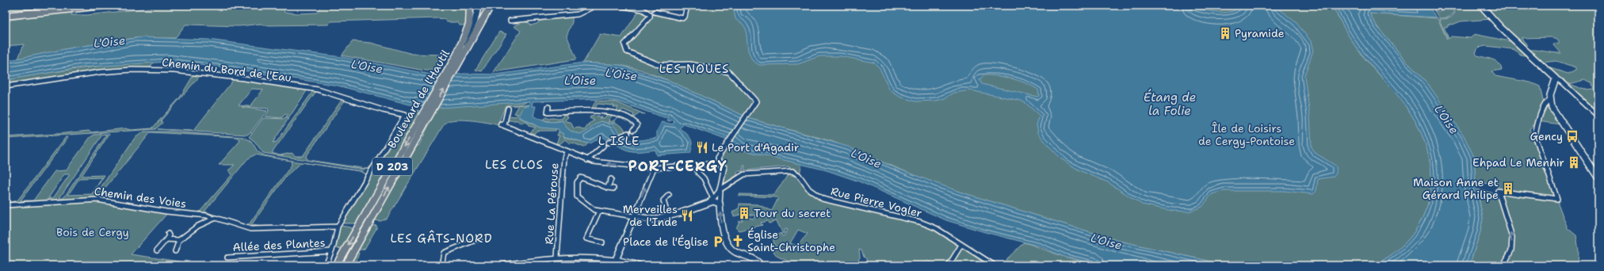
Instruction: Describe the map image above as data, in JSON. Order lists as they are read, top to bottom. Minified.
{"streets":{"main road":["Boulevard de l'Hautil","D 203"],"street":["Chemin du Bord de l'Eau","Chemin des Voies","Rue Pierre Vogler","Rue La Pérouse","Allée des Plantes"]},"crossings":[["Chemin du Bord de l'Eau","Chemin des Voies"]],"districts":["LES NOUES","L ISLE","LES CLOS","PORT-CERGY","LES GÂTS-NORD"],"water":["L'Oise","L’Oise","Étang de la Folie"],"parks":["Île de Loisirs de Cergy-Pontoise","Bois de Cergy"],"places":{"building":["Pyramide","Ehpad Le Menhir","Maison Anne et Gérard Philipe","Tour du secret"],"bus stop":["Gency"],"restaurant":["Le Port d'Agadir","Merveilles de l'Inde"],"church":["Église Saint-Christophe"],"parking":["Place de l'Église"]}}
